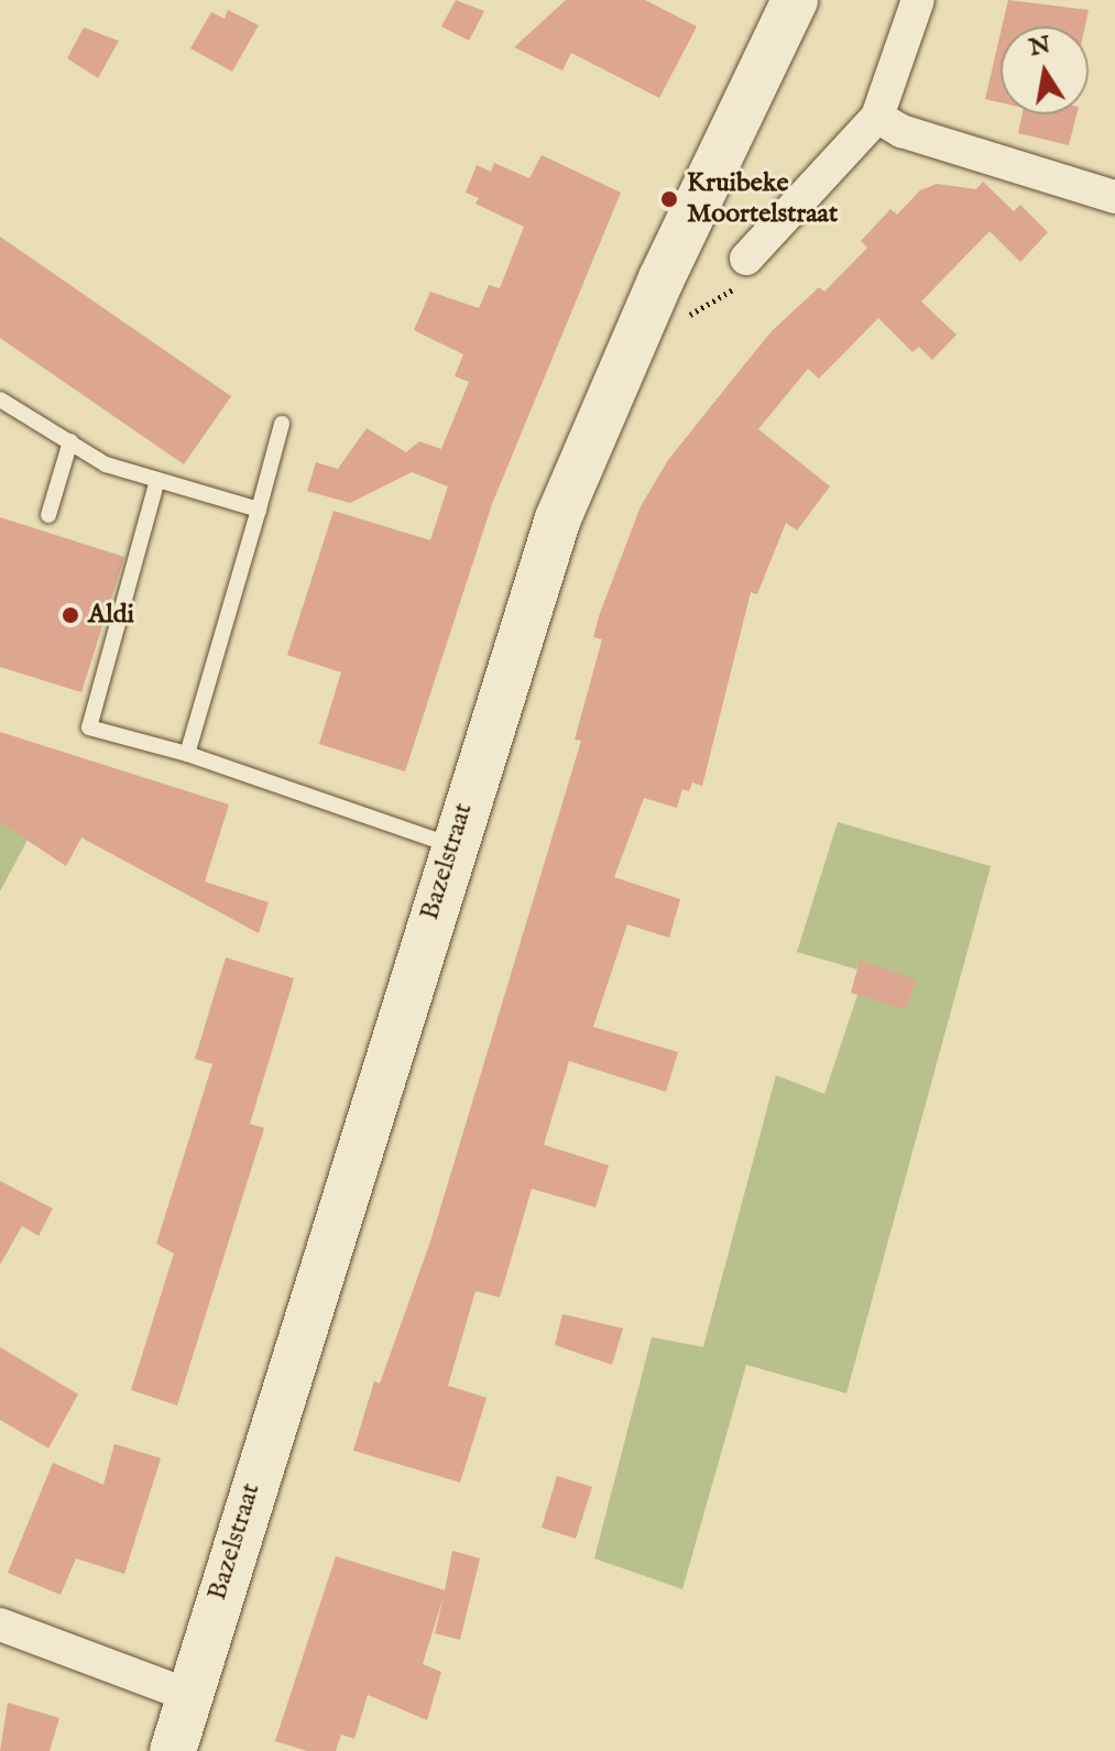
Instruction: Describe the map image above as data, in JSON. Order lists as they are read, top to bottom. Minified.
{"streets":{"main road":["Bazelstraat"]},"places":["Kruibeke Moortelstraat","Aldi"],"north":"top"}
